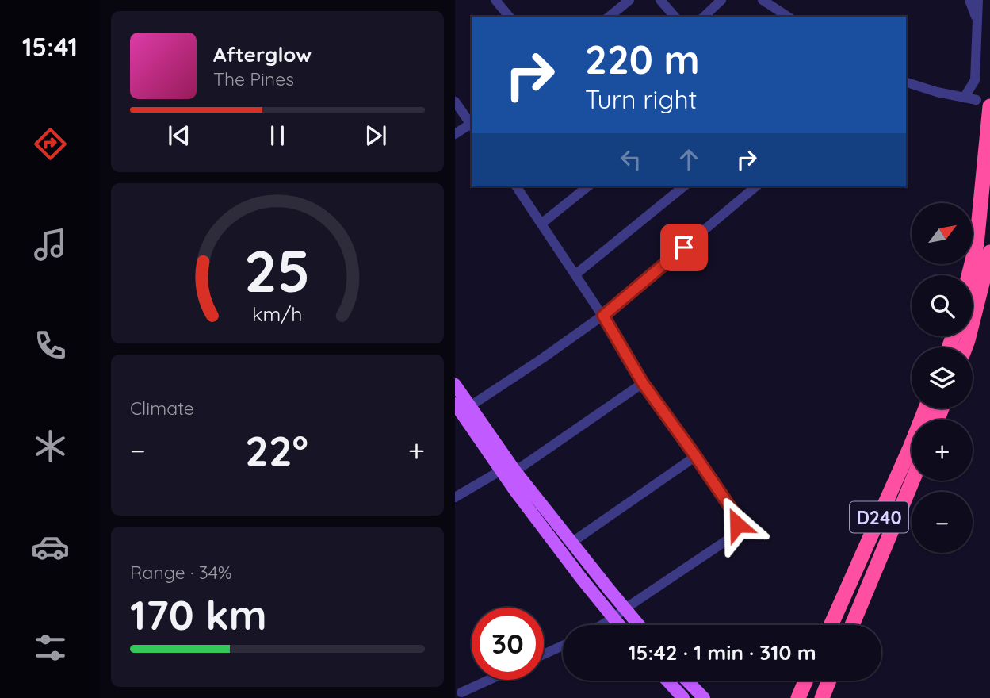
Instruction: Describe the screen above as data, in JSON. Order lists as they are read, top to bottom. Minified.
{"streets":{"highway":["D240"]},"north":"top right","page":{"tabs":"15:41","turn":["220 m","Turn right"],"song":["Afterglow","The Pines"],"map_buttons":["+","−"],"tile":["Climate",["Range · 34%","170 km"]],"heat":["−","22°","+"],"limit":"30","trip":"15:42 · 1 min · 310 m","gauge":["25","km/h"]}}
